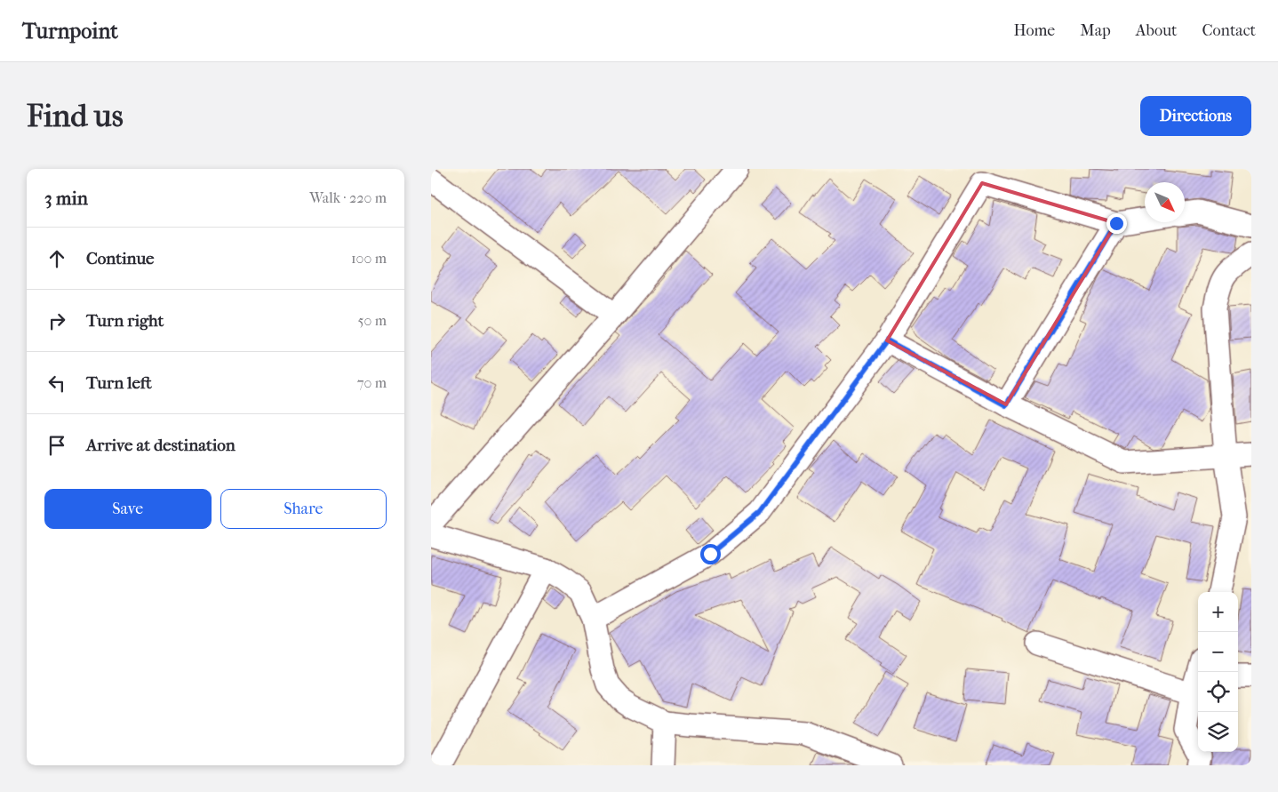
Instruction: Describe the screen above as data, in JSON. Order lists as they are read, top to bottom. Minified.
{"north":"bottom right","page":{"header":"Turnpoint","nav":["Home","Map","About","Contact"],"buttons":["Directions",["Save","Share"]],"title":"Find us","heading":["3 min","Walk · 220 m"],"list":[["Continue","100 m"],["Turn right","50 m"],["Turn left","70 m"],"Arrive at destination"],"map_buttons":["+","−"]}}
